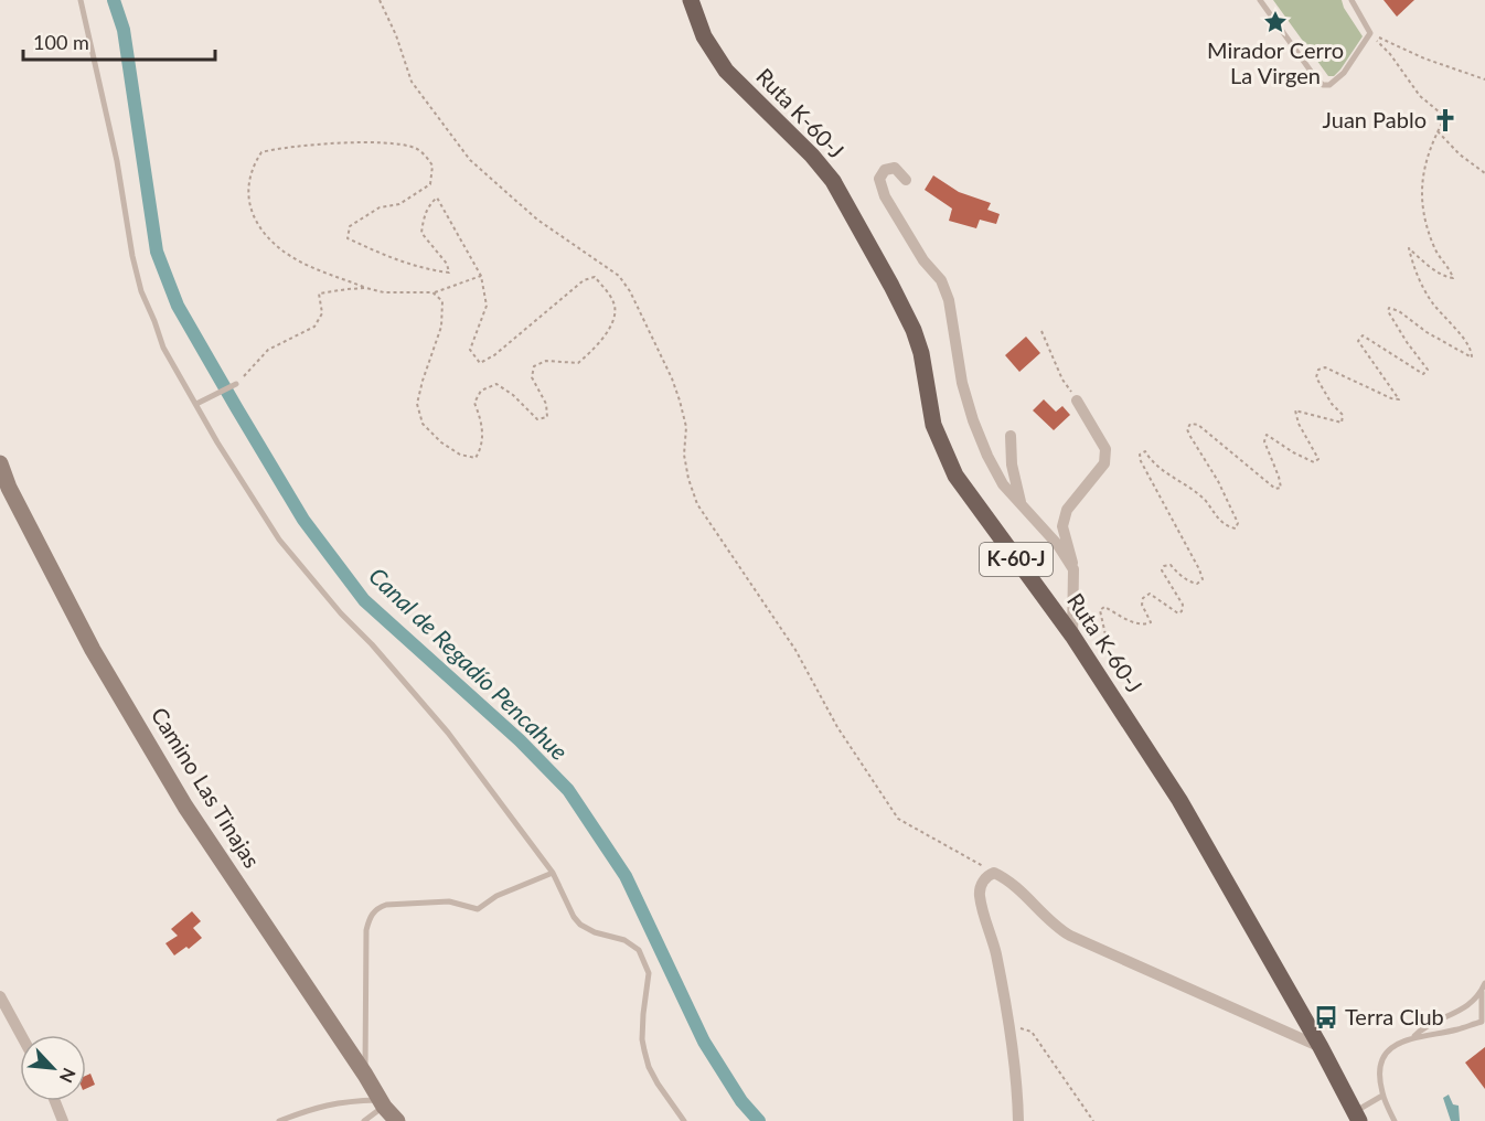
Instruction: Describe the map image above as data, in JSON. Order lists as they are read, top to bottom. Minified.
{"streets":{"main road":["Ruta K-60-J","K-60-J"],"street":["Camino Las Tinajas"]},"water":["Canal de Regadío Pencahue"],"places":{"place":["Mirador Cerro La Virgen"],"church":["Juan Pablo"],"bus stop":["Terra Club"]},"scale_bar":"100 m","north":"bottom right"}
